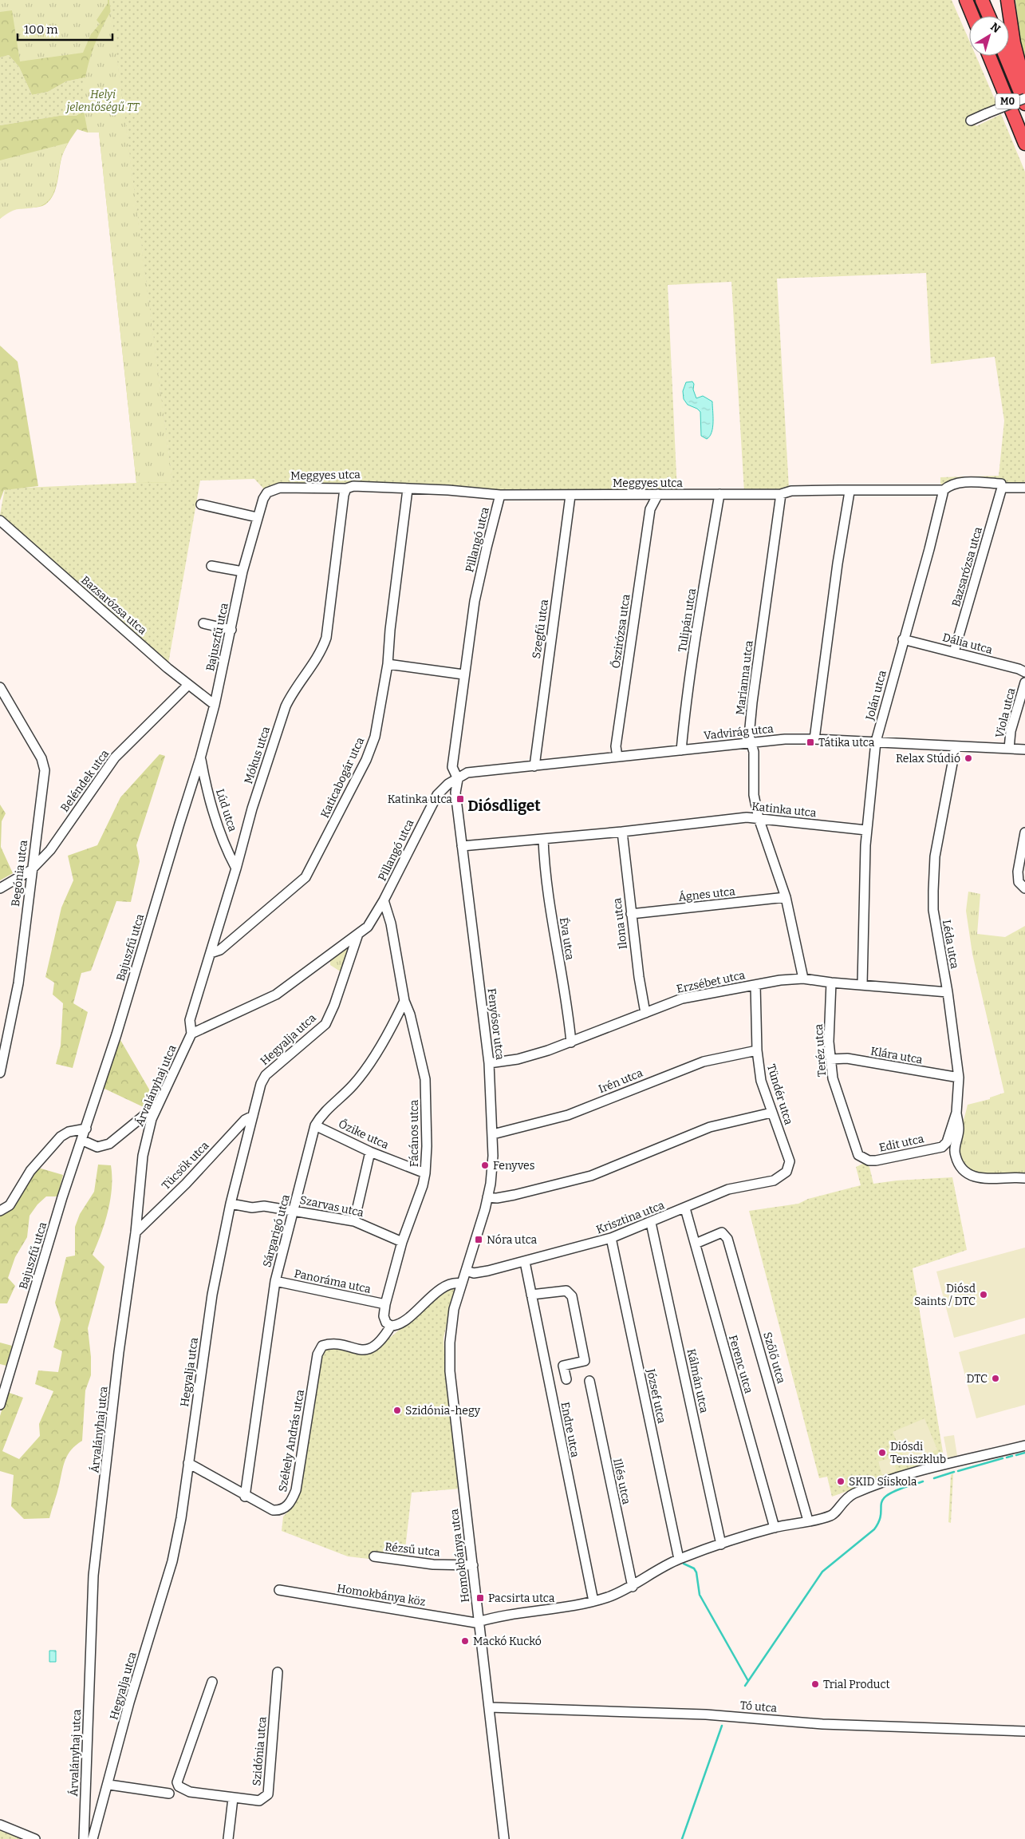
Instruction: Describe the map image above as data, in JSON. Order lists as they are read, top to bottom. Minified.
{"streets":{"highway":["M0"],"street":["Meggyes utca","Pillangó utca","Bazsarózsa utca","Tulipán utca","Szegfű utca","Őszirózsa utca","Bajuszfű utca","Dália utca","Marianna utca","Jolán utca","Viola utca","Vadvirág utca","Mókus utca","Katicabogár utca","Beléndek utca","Katinka utca","Lúd utca","Begónia utca","Ágnes utca","Ilona utca","Éva utca","Léda utca","Erzsébet utca","Fenyősor utca","Hegyalja utca","Teréz utca","Klára utca","Irén utca","Árvalányhaj utca","Tündér utca","Fácános utca","Őzike utca","Edit utca","Tücsök utca","Szarvas utca","Krisztina utca","Sárgarigó utca","Panoráma utca","Szőlő utca","Ferenc utca","Kálmán utca","József utca","Endre utca","Székely András utca","Illés utca","Rézsű utca","Homokbánya utca","Homokbánya köz","Tó utca","Szidónia utca"]},"crossings":[["Meggyes utca","Pillangó utca"],["Meggyes utca","Bazsarózsa utca"],["Meggyes utca","Tulipán utca"],["Meggyes utca","Szegfű utca"],["Meggyes utca","Őszirózsa utca"],["Meggyes utca","Bajuszfű utca"],["Meggyes utca","Marianna utca"],["Meggyes utca","Jolán utca"],["Meggyes utca","Mókus utca"],["Meggyes utca","Katicabogár utca"],["Pillangó utca","Vadvirág utca"],["Pillangó utca","Mókus utca"],["Pillangó utca","Fenyősor utca"],["Pillangó utca","Hegyalja utca"],["Pillangó utca","Árvalányhaj utca"],["Pillangó utca","Fácános utca"],["Bazsarózsa utca","Bajuszfű utca"],["Bazsarózsa utca","Dália utca"],["Bazsarózsa utca","Beléndek utca"],["Tulipán utca","Vadvirág utca"],["Szegfű utca","Vadvirág utca"],["Őszirózsa utca","Vadvirág utca"],["Bajuszfű utca","Lúd utca"],["Dália utca","Jolán utca"],["Marianna utca","Vadvirág utca"],["Marianna utca","Katinka utca"],["Marianna utca","Ágnes utca"],["Marianna utca","Erzsébet utca"],["Jolán utca","Vadvirág utca"],["Jolán utca","Katinka utca"],["Jolán utca","Erzsébet utca"],["Viola utca","Vadvirág utca"],["Vadvirág utca","Léda utca"],["Vadvirág utca","Fenyősor utca"],["Mókus utca","Katicabogár utca"],["Mókus utca","Lúd utca"],["Mókus utca","Árvalányhaj utca"],["Beléndek utca","Begónia utca"],["Katinka utca","Ilona utca"],["Katinka utca","Éva utca"],["Katinka utca","Fenyősor utca"],["Ágnes utca","Ilona utca"],["Ilona utca","Erzsébet utca"],["Éva utca","Erzsébet utca"],["Léda utca","Erzsébet utca"],["Léda utca","Klára utca"],["Léda utca","Edit utca"],["Erzsébet utca","Fenyősor utca"],["Erzsébet utca","Teréz utca"],["Erzsébet utca","Tündér utca"],["Fenyősor utca","Irén utca"],["Fenyősor utca","Krisztina utca"],["Fenyősor utca","Homokbánya utca"],["Hegyalja utca","Tücsök utca"],["Hegyalja utca","Szarvas utca"],["Hegyalja utca","Székely András utca"],["Teréz utca","Klára utca"],["Teréz utca","Edit utca"],["Irén utca","Tündér utca"],["Árvalányhaj utca","Tücsök utca"],["Tündér utca","Krisztina utca"],["Fácános utca","Őzike utca"],["Fácános utca","Szarvas utca"],["Fácános utca","Sárgarigó utca"],["Fácános utca","Panoráma utca"],["Fácános utca","Székely András utca"],["Őzike utca","Sárgarigó utca"],["Szarvas utca","Sárgarigó utca"],["Krisztina utca","Ferenc utca"],["Krisztina utca","Kálmán utca"],["Krisztina utca","József utca"],["Krisztina utca","Endre utca"],["Krisztina utca","Homokbánya utca"],["Sárgarigó utca","Panoráma utca"],["Sárgarigó utca","Székely András utca"],["Szőlő utca","Ferenc utca"],["Rézsű utca","Homokbánya utca"],["Homokbánya utca","Homokbánya köz"],["Homokbánya utca","Tó utca"]],"districts":["Diósdliget"],"parks":["Helyi jelentőségű TT"],"places":{"transit":["Tátika utca","Katinka utca","Nóra utca","Pacsirta utca"],"other":["Relax Stúdió","Fenyves","Diósd Saints / DTC","DTC","Szidónia-hegy","Diósdi Teniszklub","SKID Síiskola","Mackó Kuckó","Trial Product"]},"scale_bar":"100 m","north":"top right"}
